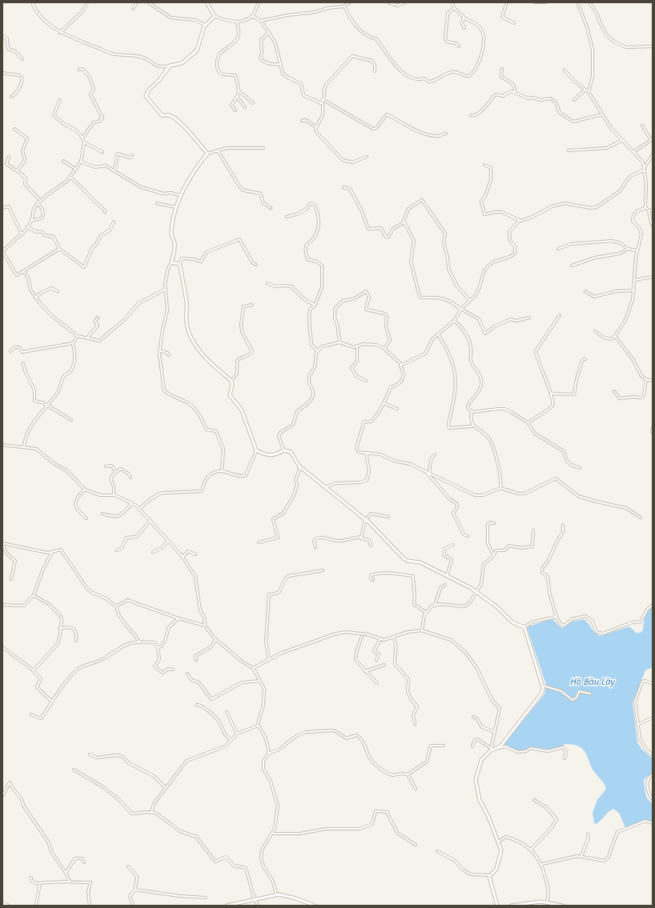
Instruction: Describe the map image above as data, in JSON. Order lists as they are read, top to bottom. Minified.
{"water":["Hồ Bầu Lầy"]}
